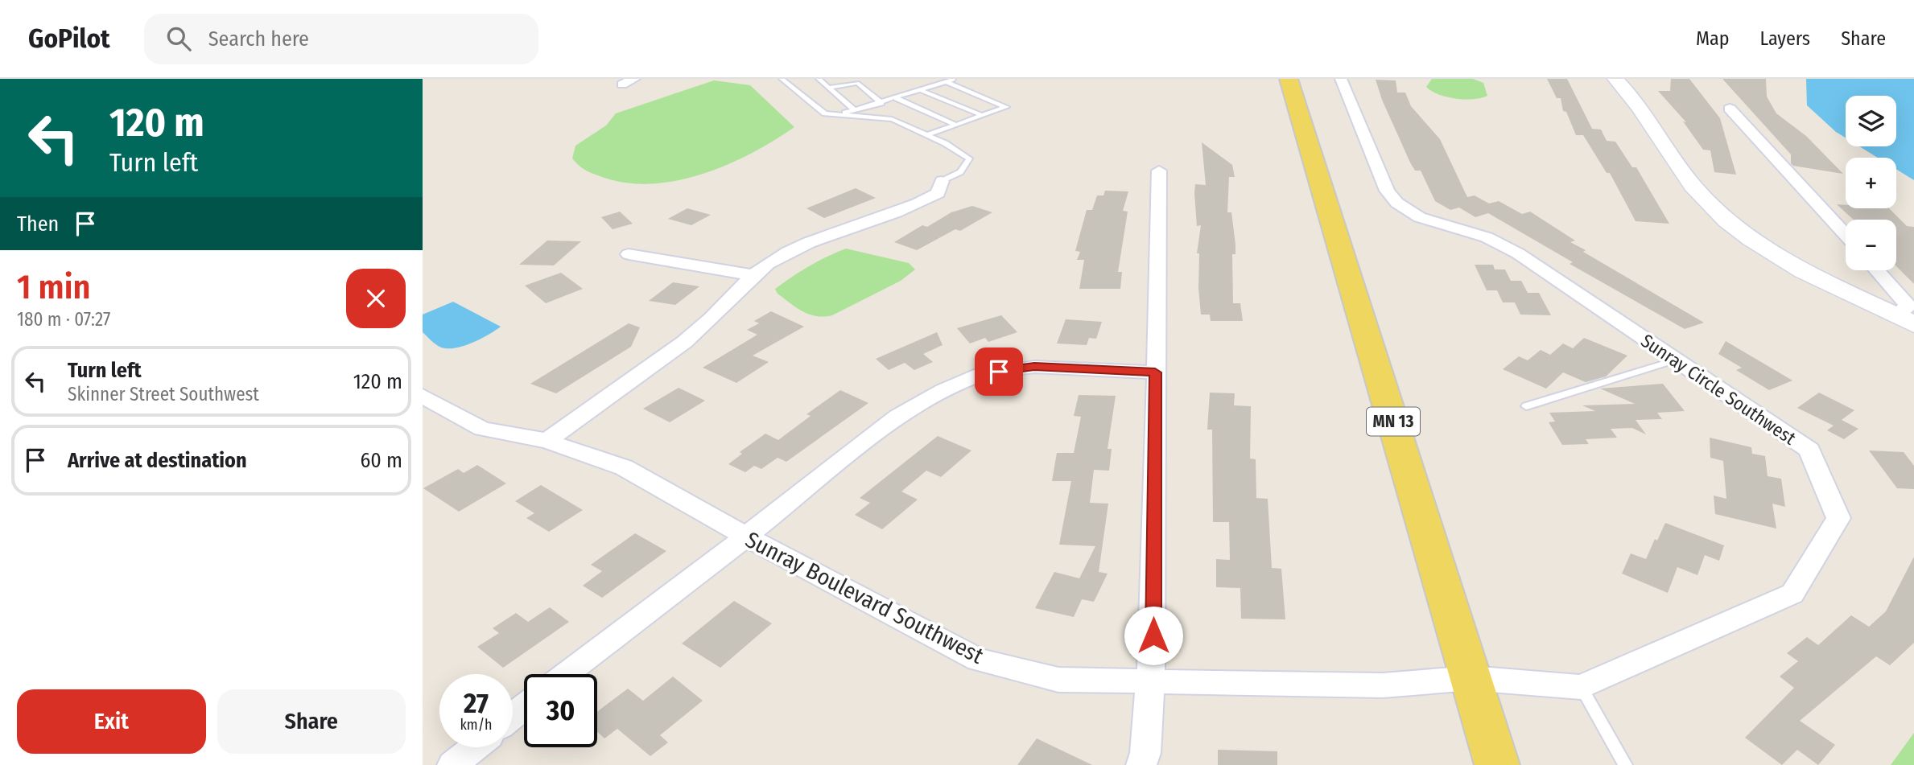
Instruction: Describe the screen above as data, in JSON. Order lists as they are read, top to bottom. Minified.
{"streets":{"main road":["MN 13"],"street":["Sunray Circle Southwest","Sunray Boulevard Southwest"]},"crossings":[["Sunray Circle Southwest","MN 13"],["Sunray Circle Southwest","Sunray Boulevard Southwest"],["MN 13","Sunray Boulevard Southwest"]],"page":{"header":"GoPilot","search":"Search here","nav":["Map","Layers","Share"],"turn":["120 m","Turn left"],"map_buttons":["+","−"],"then":"Then","heading":["1 min","180 m · 07:27"],"list":[{"name":"Turn left","note":"Skinner Street Southwest","value":"120 m"},{"name":"Arrive at destination","value":"60 m"}],"speed":"27 km/h","limit":"30","buttons":["Exit","Share"]}}
